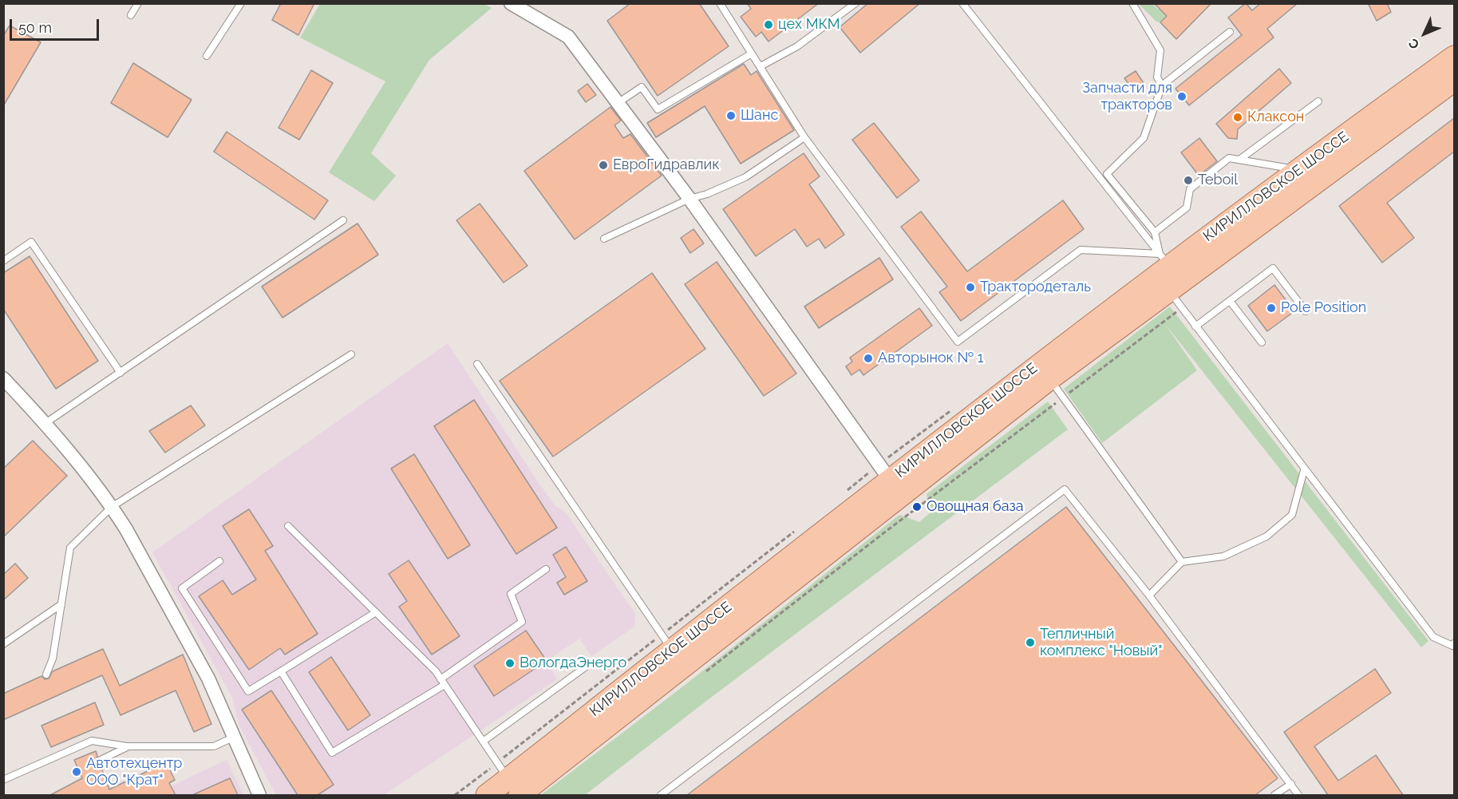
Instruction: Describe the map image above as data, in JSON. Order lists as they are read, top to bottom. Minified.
{"streets":{"main road":["КИРИЛЛОВСКОЕ ШОССЕ"]},"places":["цех МКМ","Запчасти для тракторов","Шанс","Клаксон","ЕвроГидравлик","Teboil","Трактородеталь","Pole Position","Авторынок № 1","Овощная база","Тепличный комплекс \"Новый\"","ВологдаЭнерго","Автотехцентр ООО \"Крат\""],"scale_bar":"50 m","north":"bottom left"}
